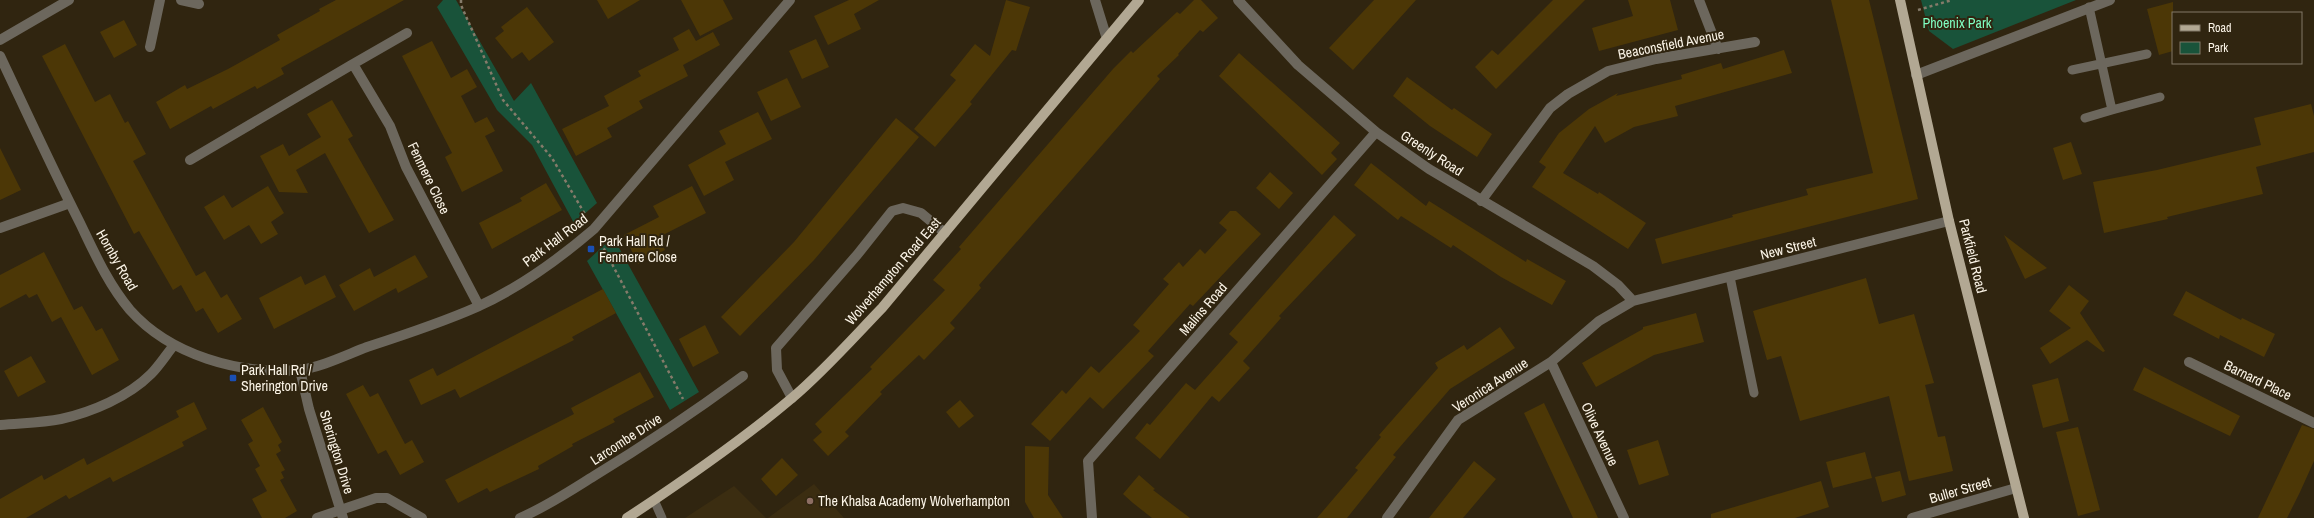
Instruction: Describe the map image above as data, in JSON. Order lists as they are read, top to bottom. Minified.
{"streets":{"main road":["Parkfield Road","Wolverhampton Road East"],"street":["Beaconsfield Avenue","Greenly Road","Fenmere Close","Park Hall Road","New Street","Hornby Road","Malins Road","Barnard Place","Veronica Avenue","Olive Avenue","Larcombe Drive","Sherington Drive","Buller Street"]},"crossings":[["Beaconsfield Avenue","Greenly Road"],["Greenly Road","New Street"],["Greenly Road","Malins Road"],["Greenly Road","Veronica Avenue"],["Fenmere Close","Park Hall Road"],["Park Hall Road","Hornby Road"],["Park Hall Road","Sherington Drive"],["New Street","Parkfield Road"],["New Street","Veronica Avenue"],["Parkfield Road","Buller Street"],["Hornby Road","Sherington Drive"],["Veronica Avenue","Olive Avenue"]],"parks":["Phoenix Park"],"places":{"transit":["Park Hall Rd / Fenmere Close","Park Hall Rd / Sherington Drive"],"other":["The Khalsa Academy Wolverhampton"]},"legend":["Road","Park"]}
